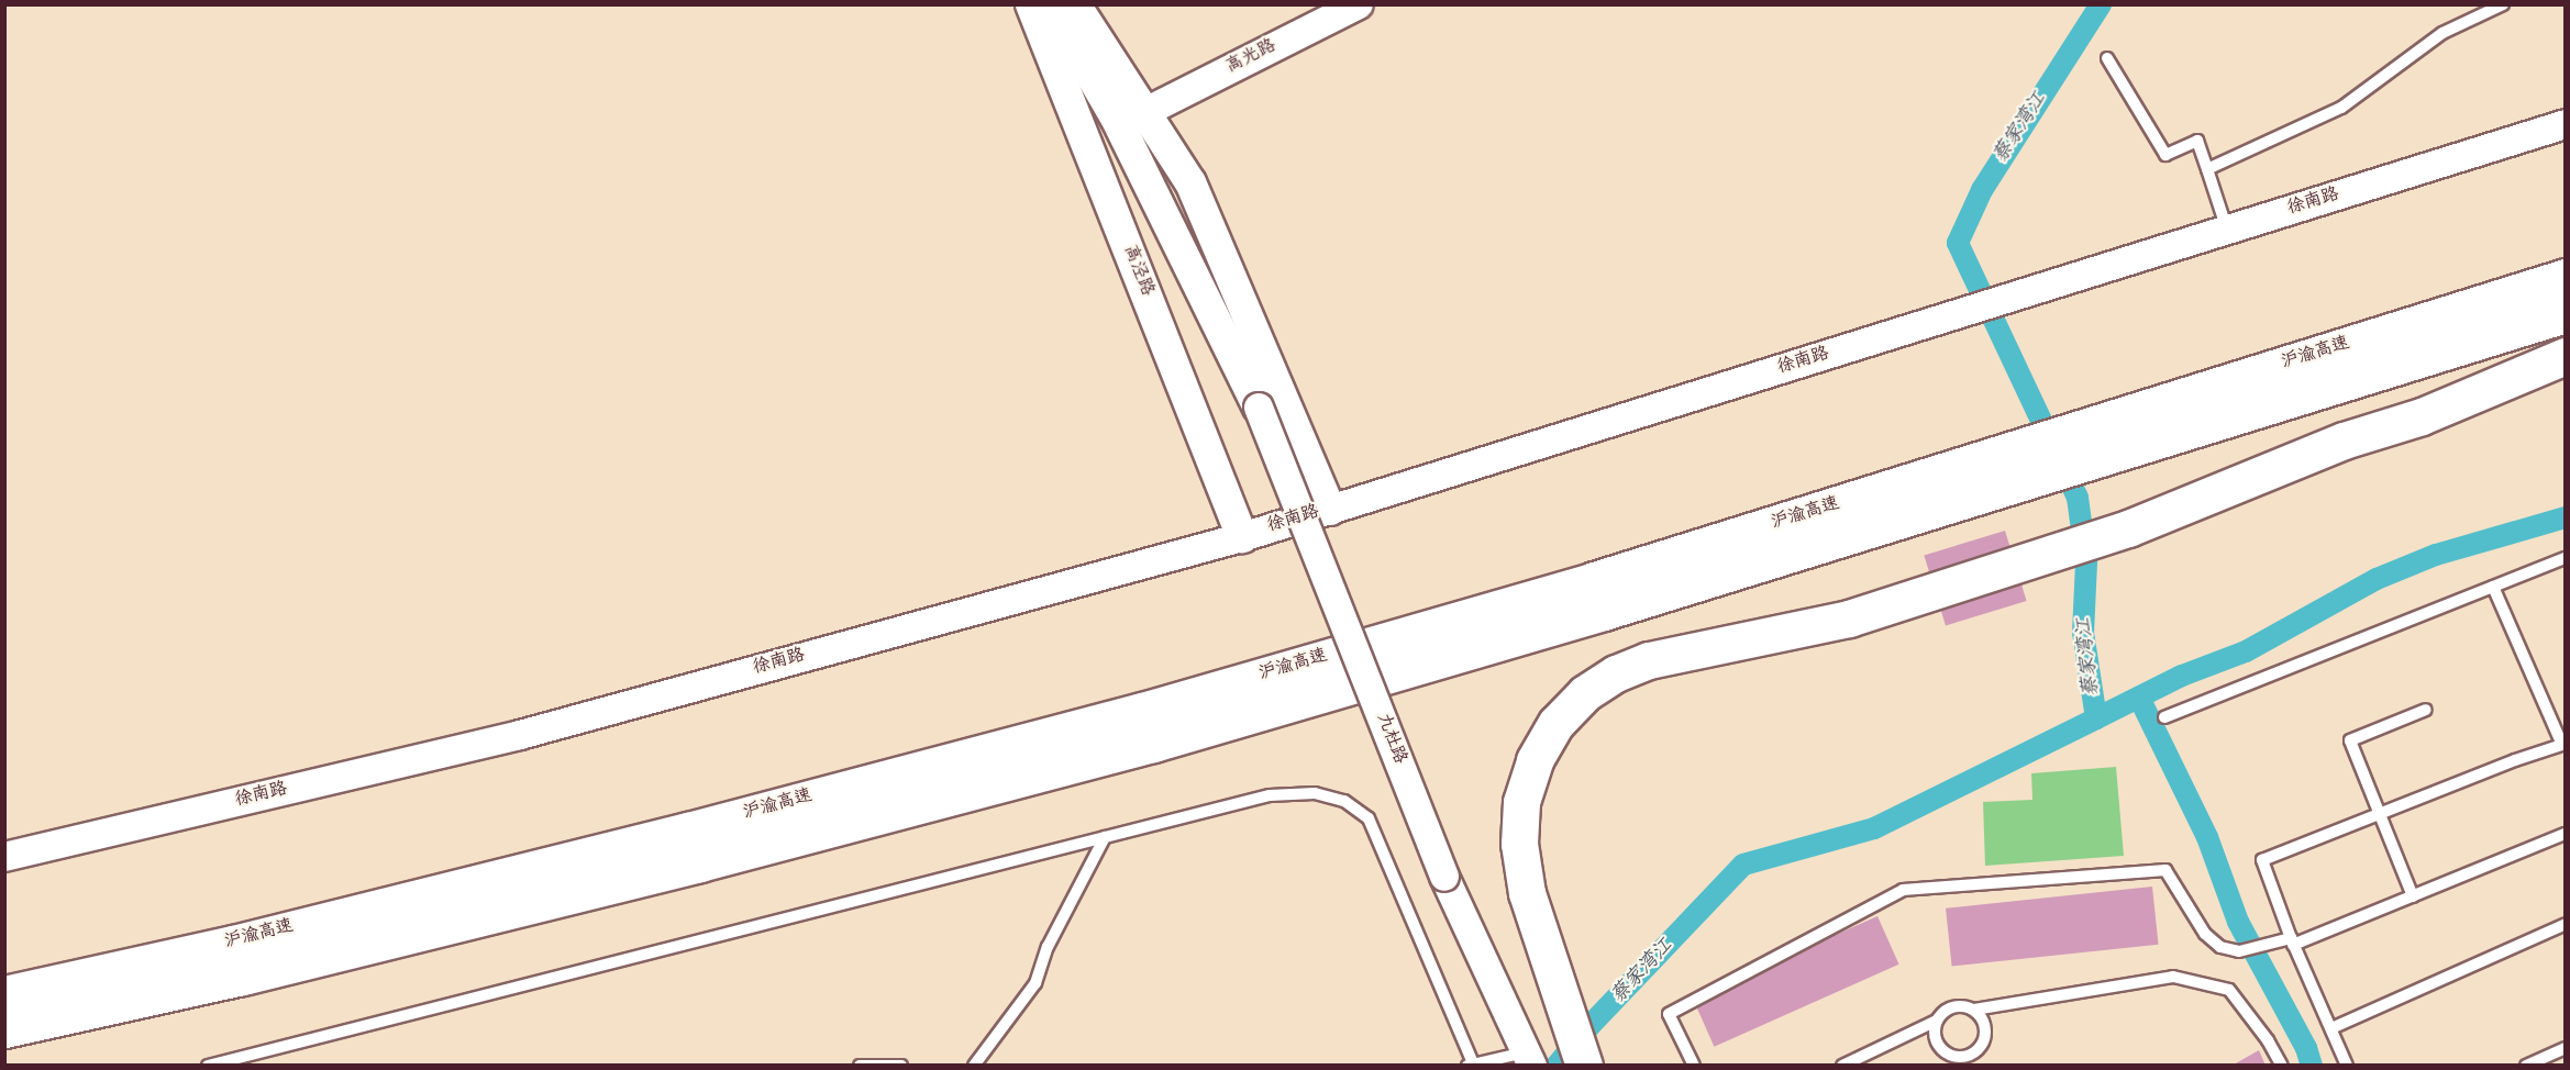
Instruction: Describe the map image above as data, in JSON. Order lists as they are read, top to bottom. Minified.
{"streets":{"highway":["沪渝高速"],"main road":["高泾路"],"street":["高光路","徐南路","九杜路"]},"crossings":[["徐南路","高泾路"]],"water":["蔡家湾江"]}
